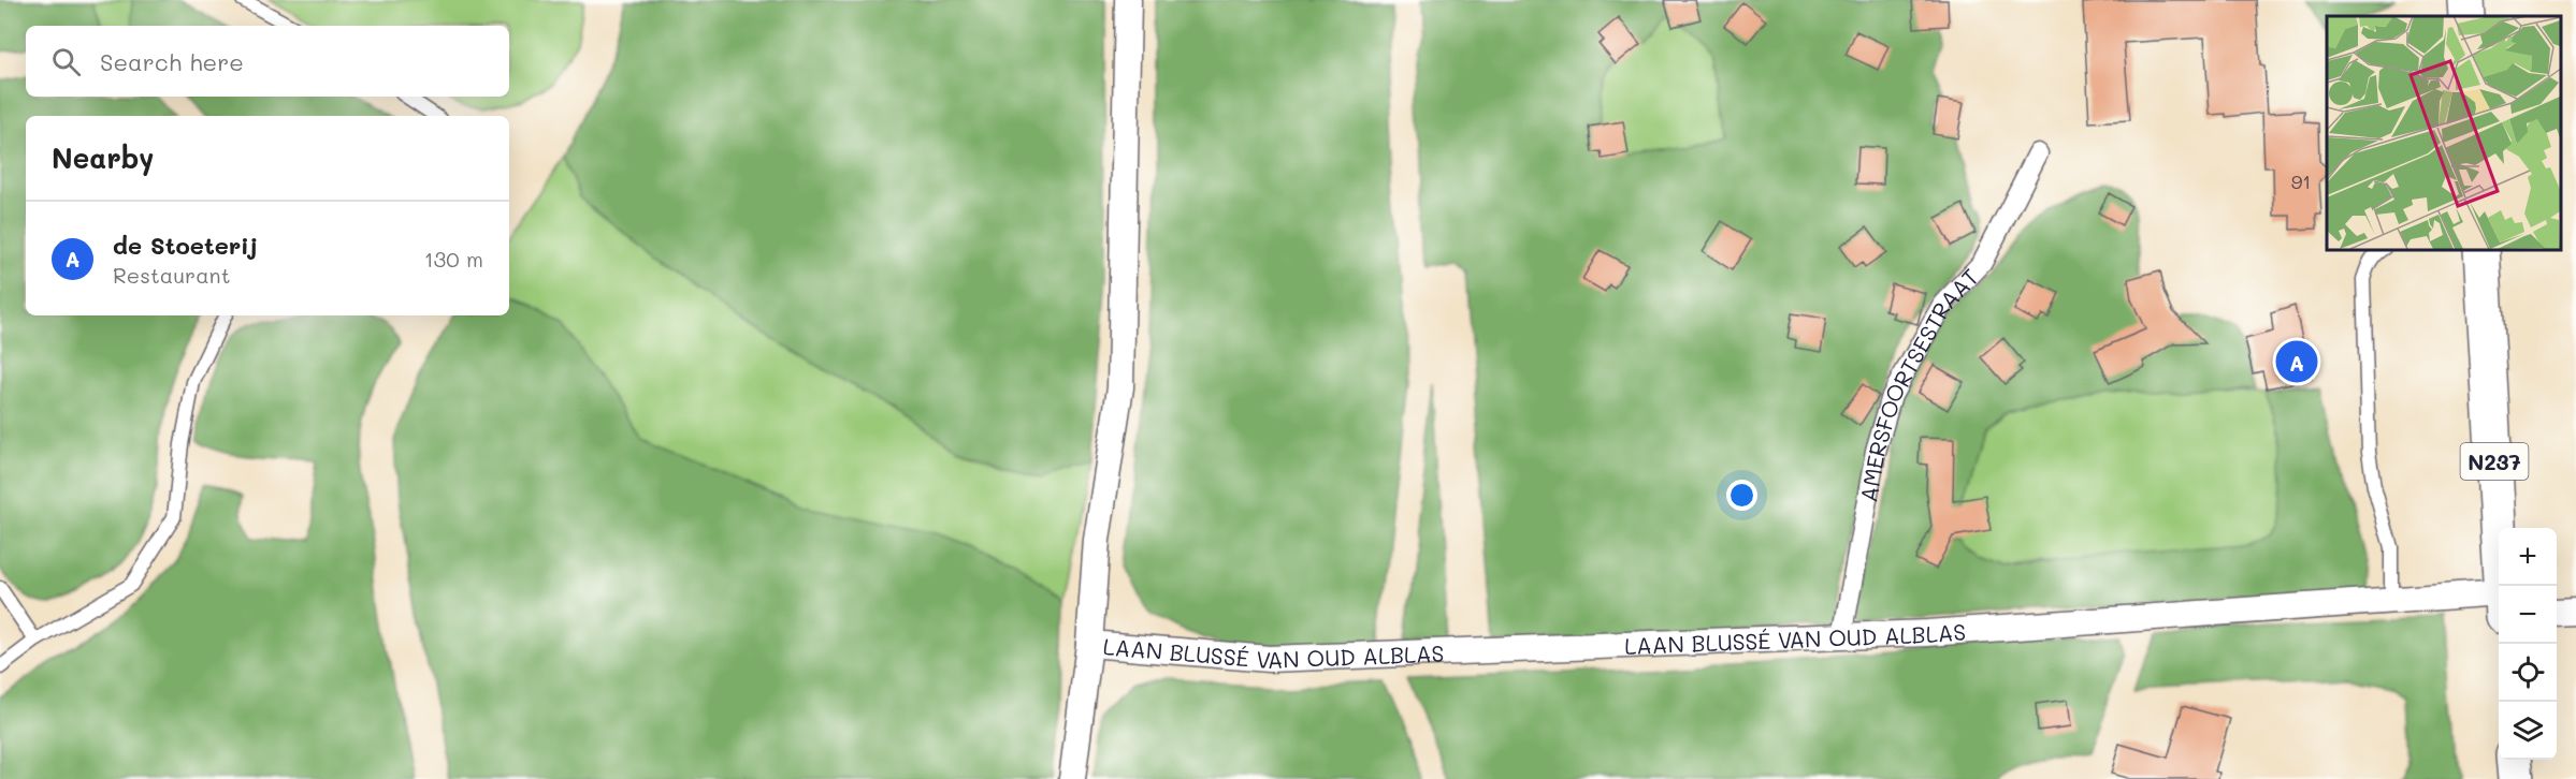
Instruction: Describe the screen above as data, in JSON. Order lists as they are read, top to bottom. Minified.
{"streets":{"main road":["N237"],"street":["AMERSFOORTSESTRAAT","LAAN BLUSSÉ VAN OUD ALBLAS"]},"crossings":[["AMERSFOORTSESTRAAT","LAAN BLUSSÉ VAN OUD ALBLAS"]],"house_numbers":["91"],"page":{"search":"Search here","heading":"Nearby","list":[{"mark":"A","name":"de Stoeterij","note":"Restaurant","value":"130 m"}],"pins":"A","map_buttons":["+","−"]}}
